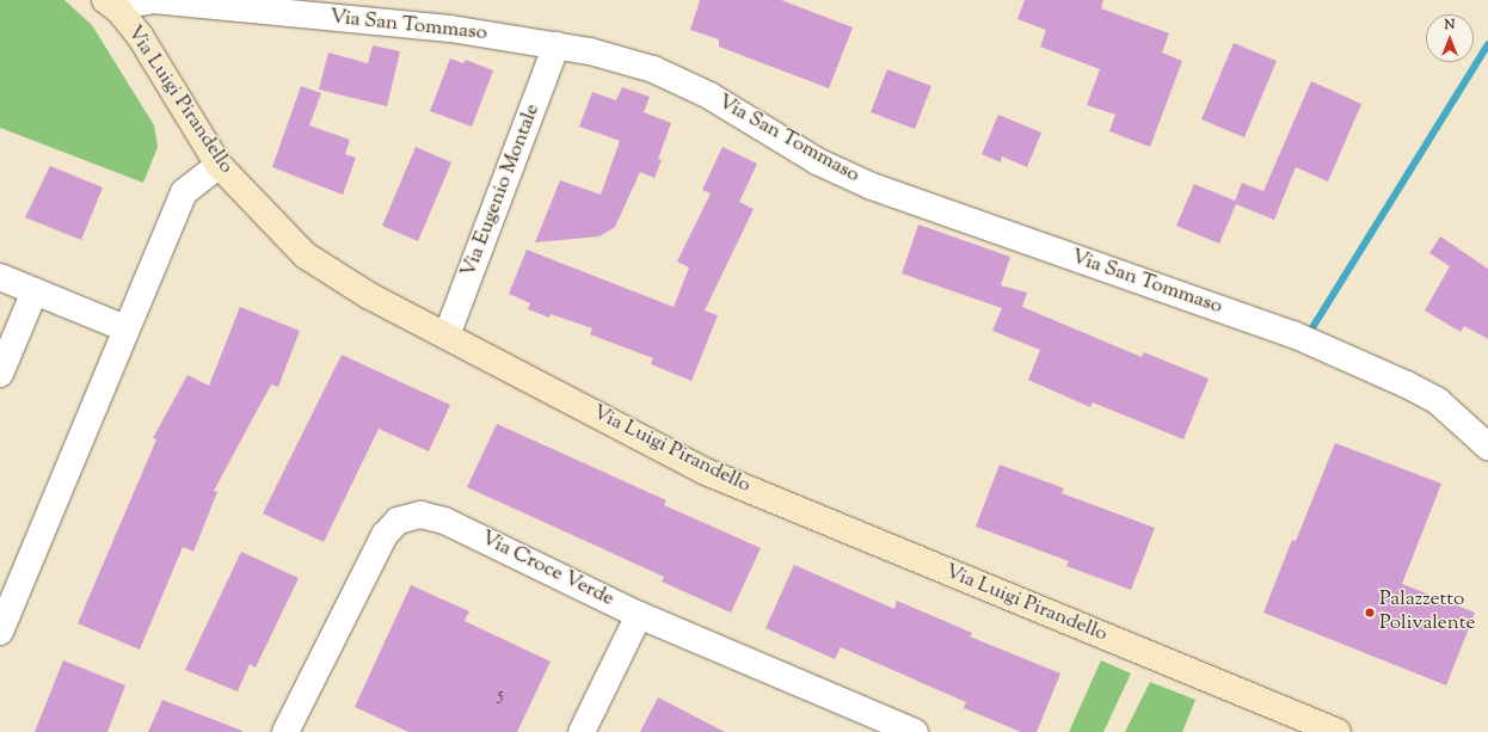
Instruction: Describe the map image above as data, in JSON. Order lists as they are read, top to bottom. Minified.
{"streets":{"street":["Via San Tommaso","Via Luigi Pirandello","Via Eugenio Montale","Via Croce Verde"]},"crossings":[["Via San Tommaso","Via Luigi Pirandello"],["Via San Tommaso","Via Eugenio Montale"],["Via Luigi Pirandello","Via Eugenio Montale"]],"places":["Palazzetto Polivalente"],"house_numbers":["5"],"north":"top"}
